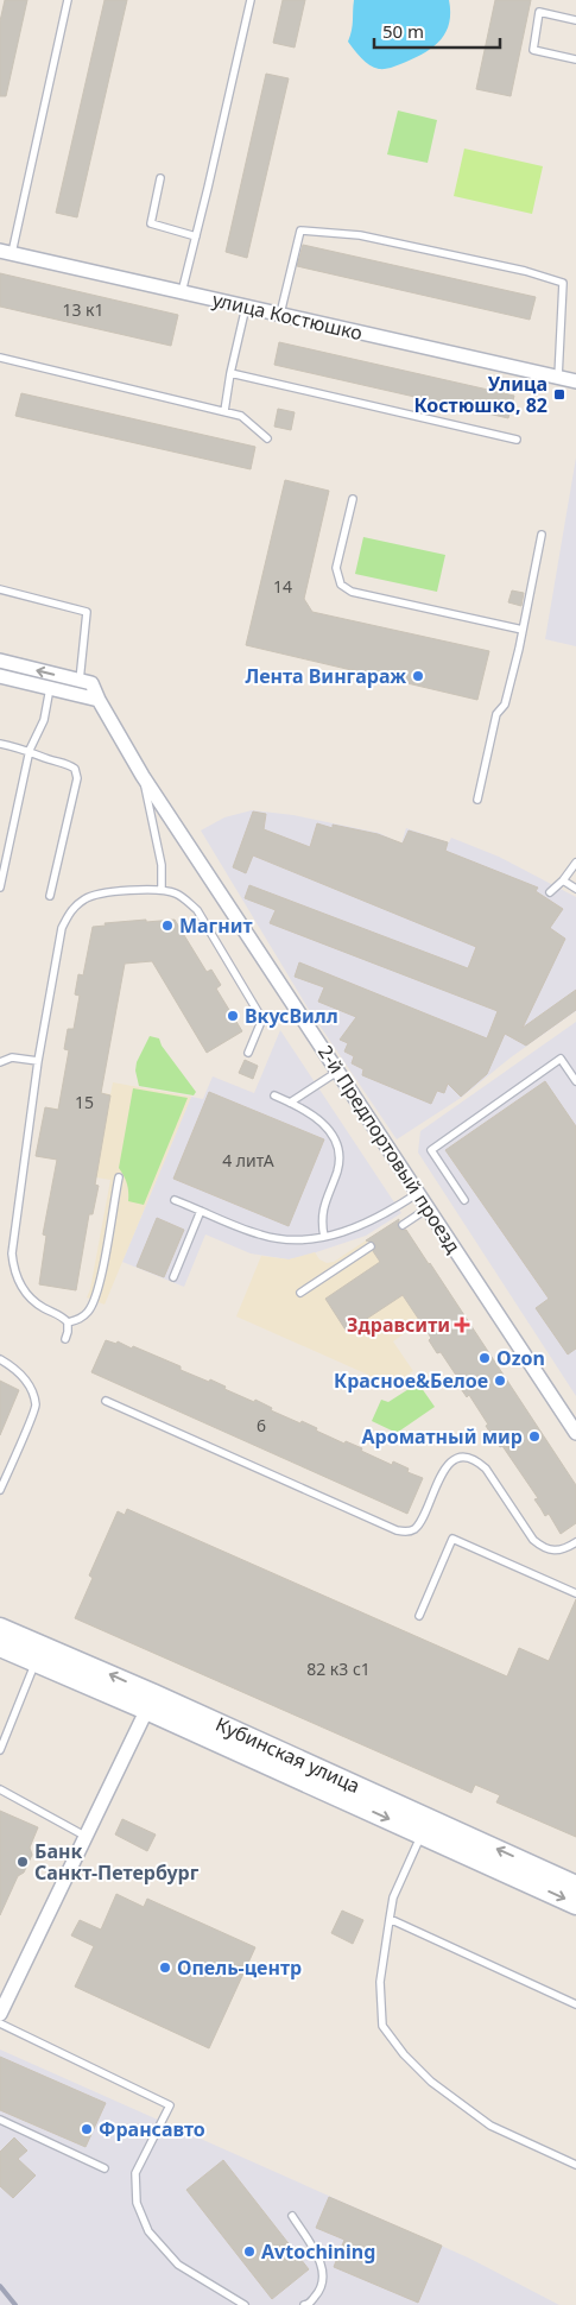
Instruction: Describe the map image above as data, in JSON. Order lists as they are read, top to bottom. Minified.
{"streets":{"main road":["Кубинская улица"],"street":["улица Костюшко","2-й Предпортовый проезд"]},"places":{"transit":["Улица Костюшко, 82"],"other":["Лента Вингараж","Магнит","ВкусВилл","Ozon","Красное&Белое","Ароматный мир","Банк Санкт-Петербург","Опель-центр","Франсавто","Avtochining"],"health":["Здравсити"]},"house_numbers":["13 к1","14","15","4 литА","6","82 к3 с1"],"scale_bar":"50 m"}
